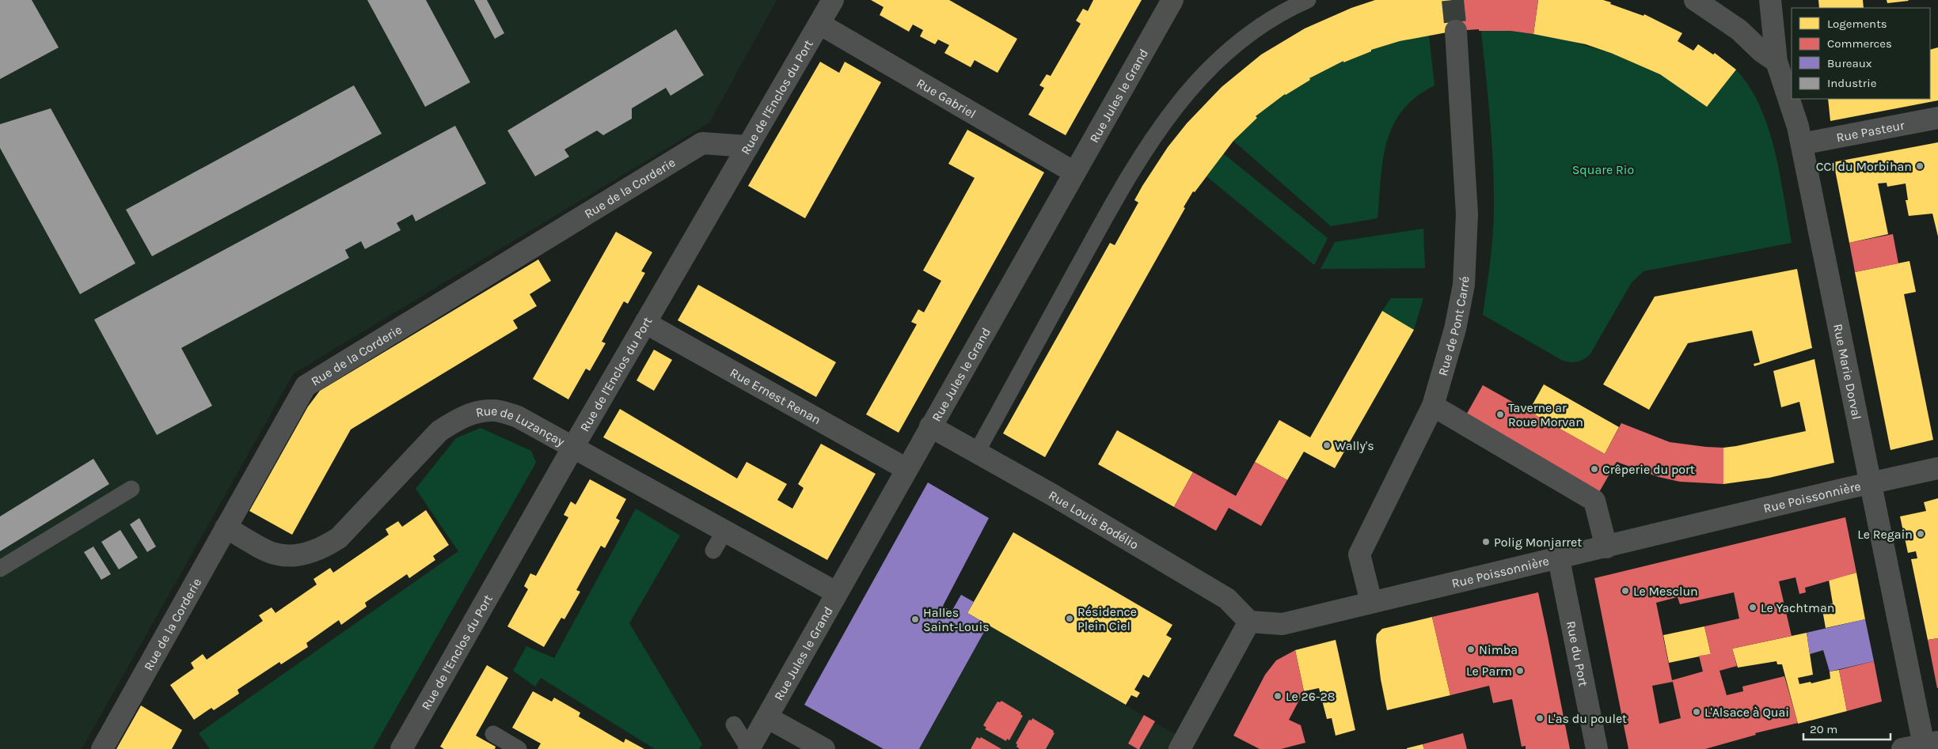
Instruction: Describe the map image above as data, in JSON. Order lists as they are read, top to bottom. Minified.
{"streets":{"street":["Rue Jules le Grand","Rue de l'Enclos du Port","Rue Gabriel","Rue Pasteur","Rue de la Corderie","Rue de Pont Carré","Rue Marie Dorval","Rue Ernest Renan","Rue de Luzançay","Rue Poissonnière","Rue Louis Bodélio","Rue du Port"]},"crossings":[["Rue Jules le Grand","Rue Gabriel"],["Rue Jules le Grand","Rue Ernest Renan"],["Rue Jules le Grand","Rue de Luzançay"],["Rue Jules le Grand","Rue Louis Bodélio"],["Rue de l'Enclos du Port","Rue Gabriel"],["Rue de l'Enclos du Port","Rue de la Corderie"],["Rue de l'Enclos du Port","Rue Ernest Renan"],["Rue de l'Enclos du Port","Rue de Luzançay"],["Rue Pasteur","Rue Marie Dorval"],["Rue de la Corderie","Rue de Luzançay"],["Rue de Pont Carré","Rue Poissonnière"],["Rue Marie Dorval","Rue Poissonnière"],["Rue Poissonnière","Rue Louis Bodélio"],["Rue Poissonnière","Rue du Port"]],"parks":["Square Rio"],"places":["CCI du Morbihan","Taverne ar Roue Morvan","Wally's","Crêperie du port","Le Regain","Polig Monjarret","Le Mesclun","Le Yachtman","Résidence Plein Ciel","Halles Saint-Louis","Nimba","Le Parm","Le 26-28","L'Alsace à Quai","L'as du poulet"],"legend":["Logements","Commerces","Bureaux","Industrie"],"scale_bar":"20 m"}
